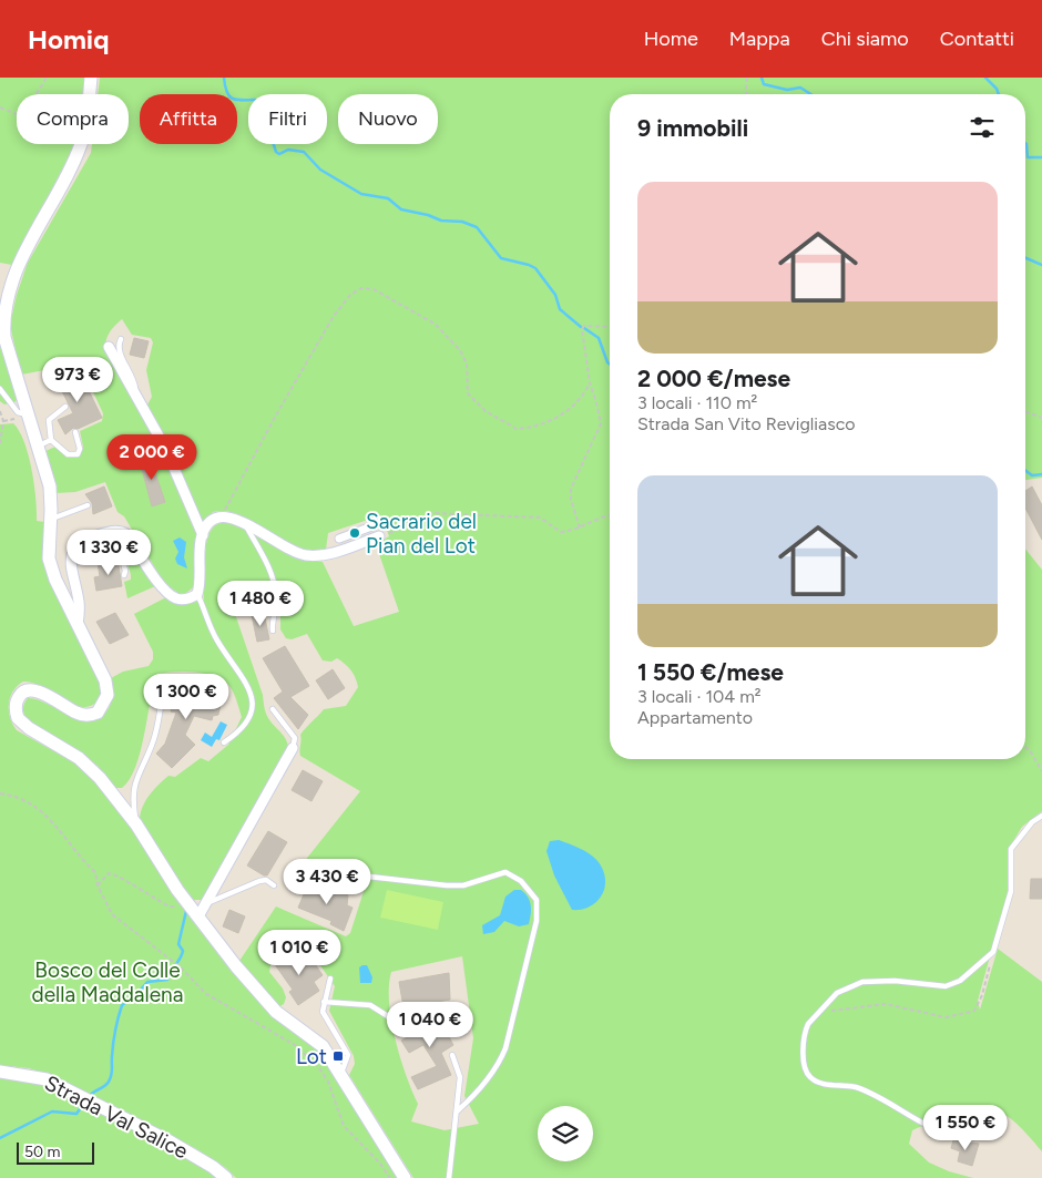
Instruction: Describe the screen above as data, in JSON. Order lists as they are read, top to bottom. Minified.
{"streets":{"street":["Strada Val Salice"]},"parks":["Bosco del Colle della Maddalena"],"places":{"other":["Sacrario del Pian del Lot"],"transit":["Lot"]},"scale_bar":"50 m","page":{"header":"Homiq","nav":["Home","Mappa","Chi siamo","Contatti"],"chip":["Compra","Affitta","Filtri","Nuovo"],"heading":"9 immobili","list":[{"name":"2 000 €/mese","note":"3 locali · 110 m² · Strada San Vito Revigliasco"},{"name":"1 550 €/mese","note":"3 locali · 104 m² · Appartamento"}],"price":["973 €","2 000 €","1 330 €","1 480 €","1 300 €","3 430 €","1 010 €","1 040 €","1 550 €"],"scale":"50 m"}}
